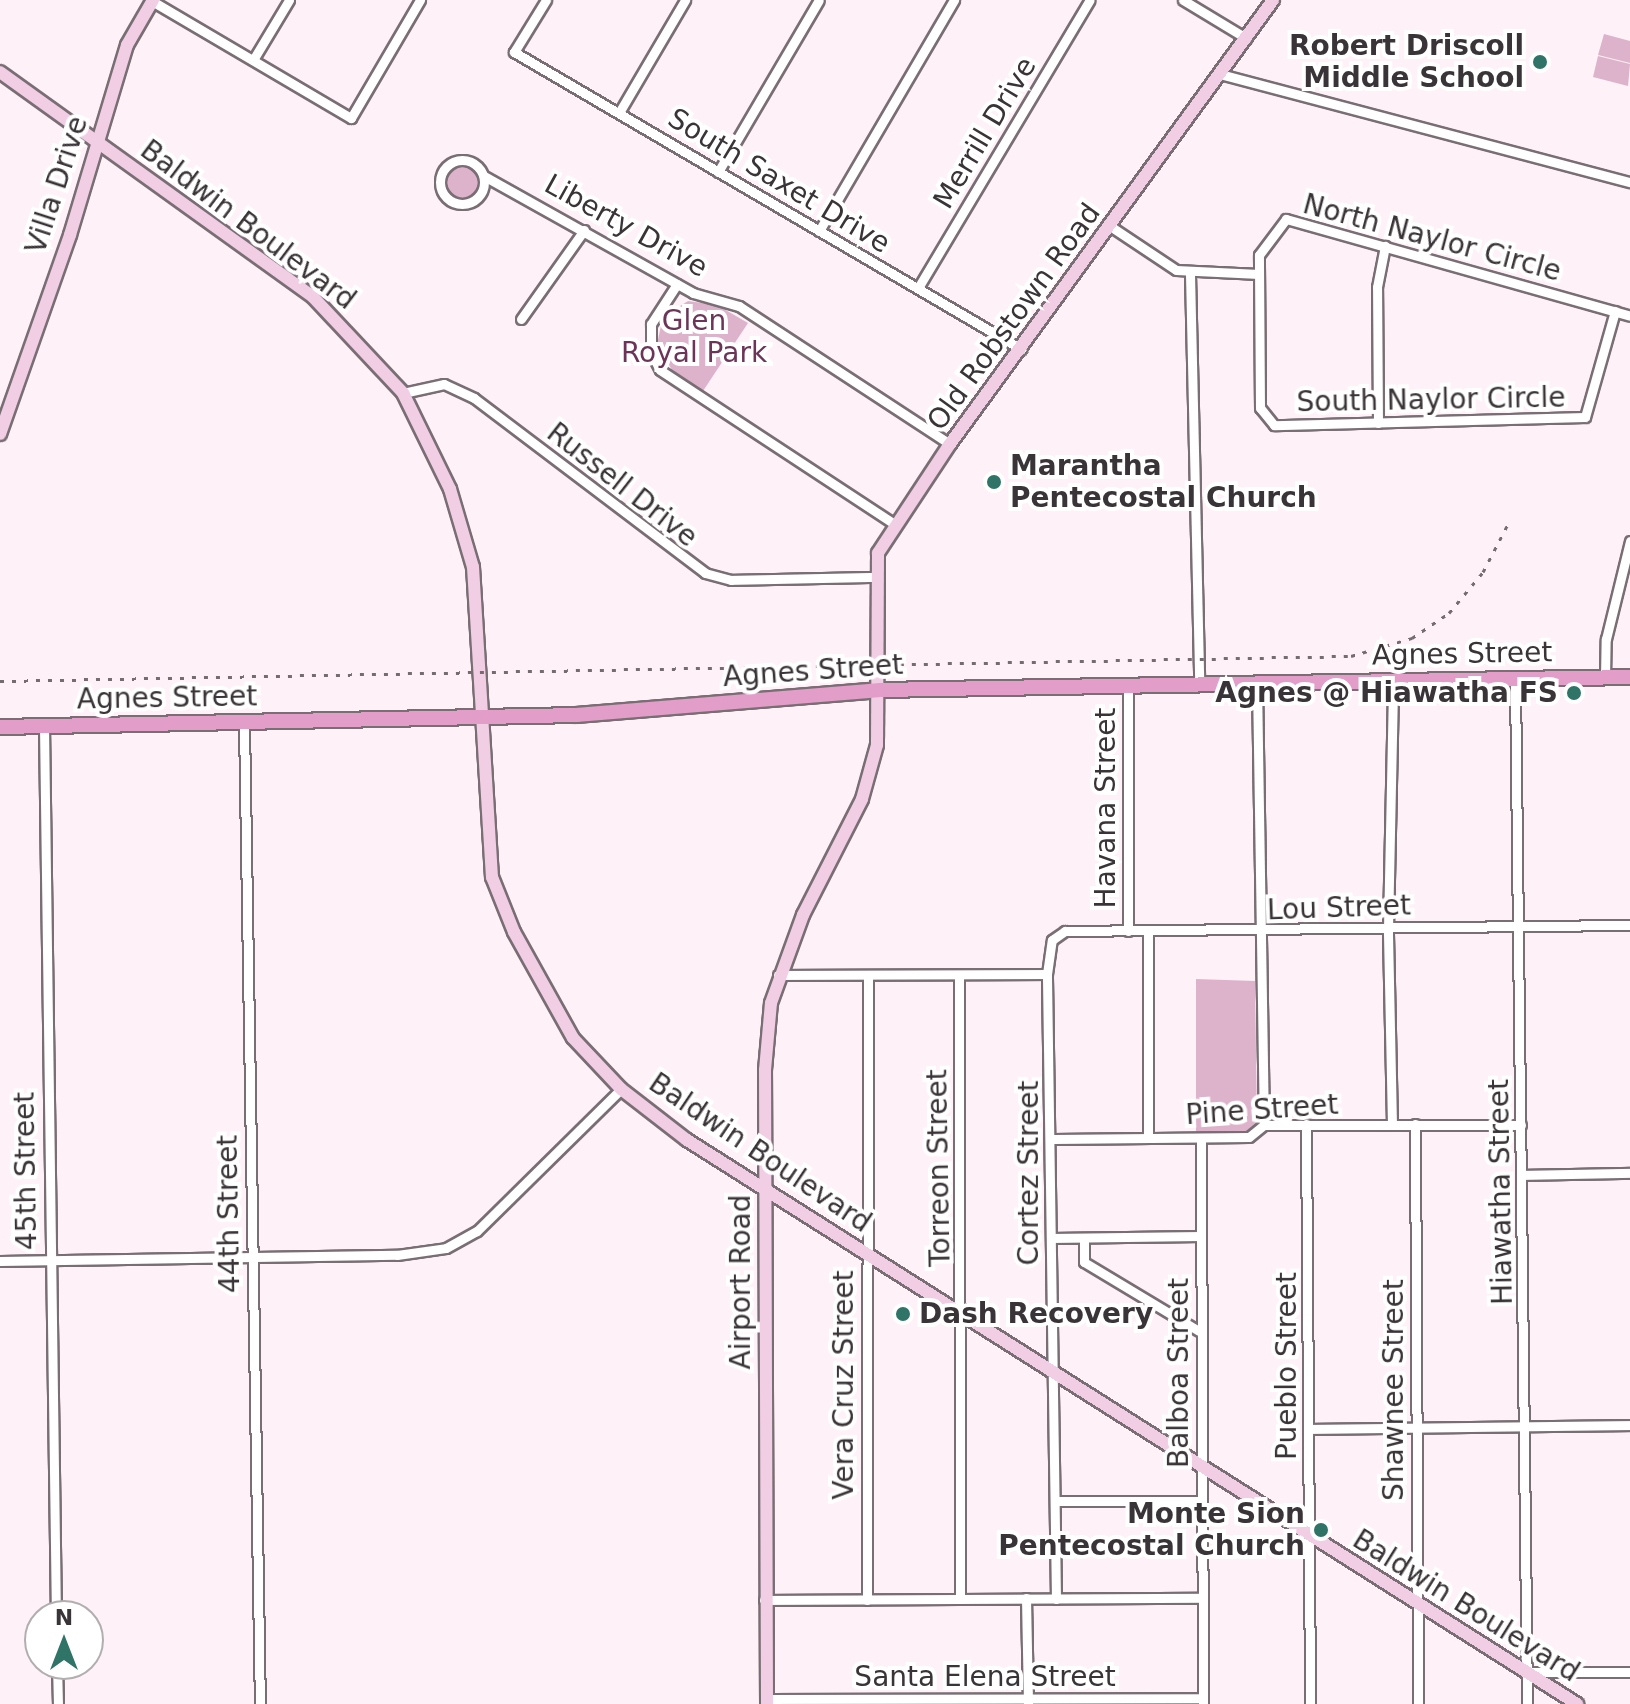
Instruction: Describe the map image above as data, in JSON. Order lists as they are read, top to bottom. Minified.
{"streets":{"main road":["Villa Drive","Baldwin Boulevard","Old Robstown Road","Agnes Street","Airport Road"],"street":["Merrill Drive","South Saxet Drive","Liberty Drive","North Naylor Circle","South Naylor Circle","Russell Drive","Havana Street","Lou Street","Pine Street","Torreon Street","45th Street","Cortez Street","Hiawatha Street","44th Street","Pueblo Street","Balboa Street","Vera Cruz Street","Shawnee Street","Santa Elena Street"]},"crossings":[["Merrill Drive","South Saxet Drive"],["South Saxet Drive","Old Robstown Road"],["Villa Drive","Baldwin Boulevard"],["Baldwin Boulevard","Russell Drive"],["Baldwin Boulevard","Agnes Street"],["Baldwin Boulevard","Torreon Street"],["Baldwin Boulevard","Cortez Street"],["Baldwin Boulevard","Hiawatha Street"],["Baldwin Boulevard","Airport Road"],["Baldwin Boulevard","Pueblo Street"],["Baldwin Boulevard","Balboa Street"],["Baldwin Boulevard","Vera Cruz Street"],["Baldwin Boulevard","Shawnee Street"],["Liberty Drive","Old Robstown Road"],["North Naylor Circle","South Naylor Circle"],["Old Robstown Road","Russell Drive"],["Old Robstown Road","Agnes Street"],["Old Robstown Road","Airport Road"],["Agnes Street","Havana Street"],["Agnes Street","45th Street"],["Agnes Street","Hiawatha Street"],["Agnes Street","44th Street"],["Agnes Street","Airport Road"],["Havana Street","Lou Street"],["Havana Street","Pine Street"],["Lou Street","Cortez Street"],["Lou Street","Hiawatha Street"],["Pine Street","Cortez Street"],["Pine Street","Hiawatha Street"],["Pine Street","Pueblo Street"],["Pine Street","Balboa Street"],["Pine Street","Shawnee Street"],["Airport Road","Santa Elena Street"],["Balboa Street","Santa Elena Street"]],"parks":["Glen Royal Park"],"places":["Robert Driscoll Middle School","Marantha Pentecostal Church","Agnes @ Hiawatha FS","Dash Recovery","Monte Sion Pentecostal Church"],"north":"top"}
